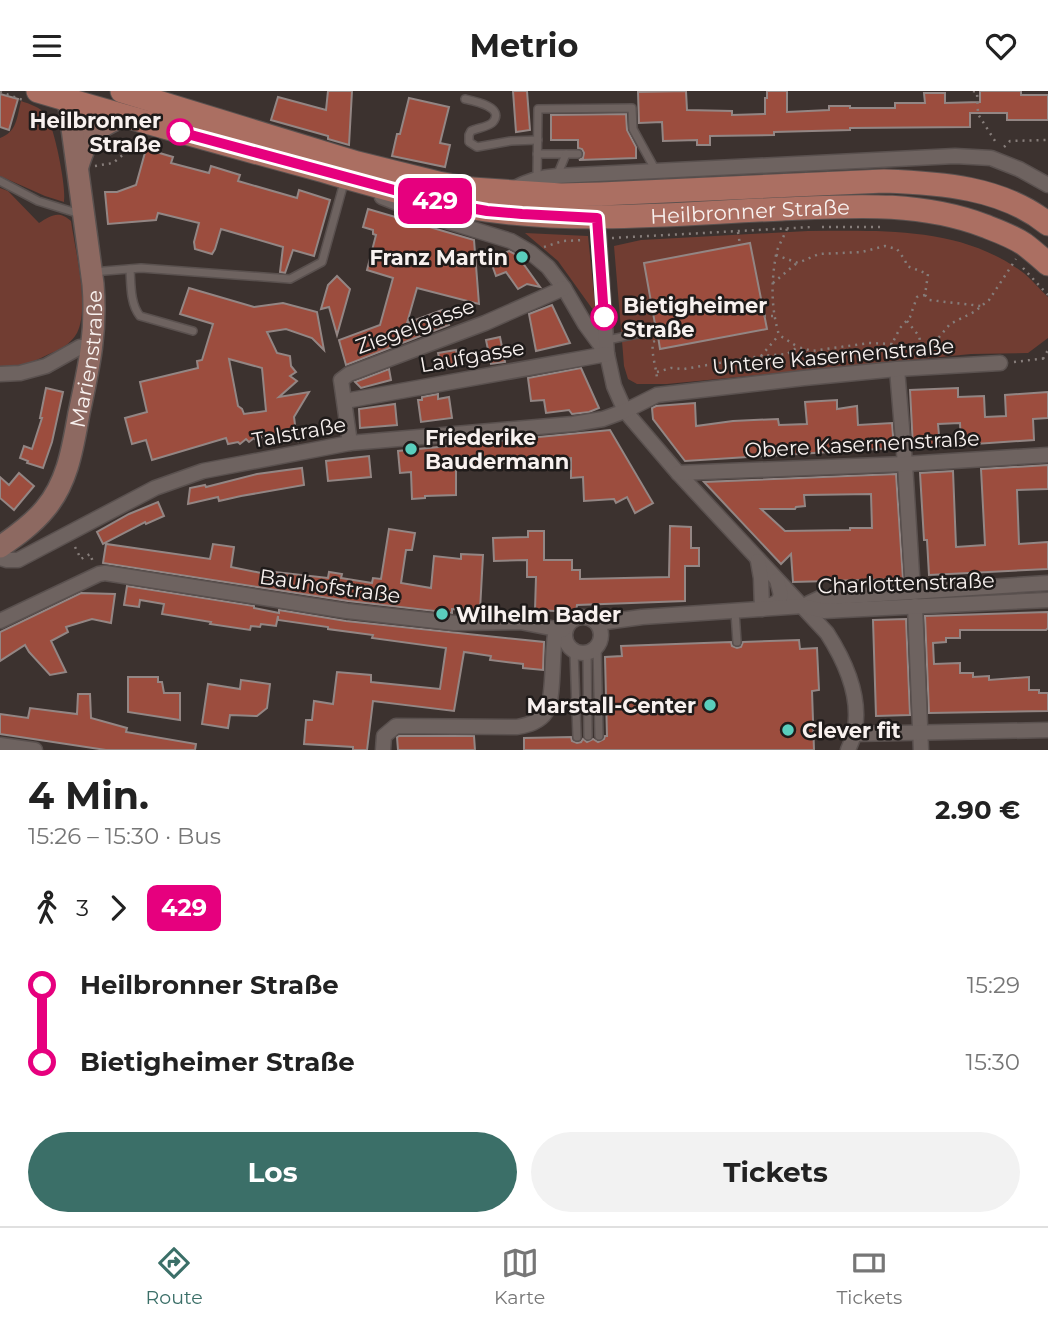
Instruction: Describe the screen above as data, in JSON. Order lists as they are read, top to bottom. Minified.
{"streets":{"main road":["Heilbronner Straße"],"street":["Ziegelgasse","Laufgasse","Untere Kasernenstraße","Marienstraße","Talstraße","Obere Kasernenstraße","Charlottenstraße","Bauhofstraße"]},"crossings":[["Heilbronner Straße","Marienstraße"],["Ziegelgasse","Laufgasse"],["Ziegelgasse","Talstraße"],["Untere Kasernenstraße","Talstraße"]],"places":["Heilbronner Straße","Franz Martin","Bietigheimer Straße","Friederike Baudermann","Wilhelm Bader","Marstall-Center","Clever fit"],"lines":["bus line 429"],"page":{"header":"Metrio","on_map":"429","heading":["4 Min.","15:26 – 15:30 · Bus","2.90 €"],"legs":["3","429"],"list":[{"name":"Heilbronner Straße","value":"15:29"},{"name":"Bietigheimer Straße","value":"15:30"}],"buttons":["Los","Tickets"],"tabs":["Route","Karte","Tickets"]}}
